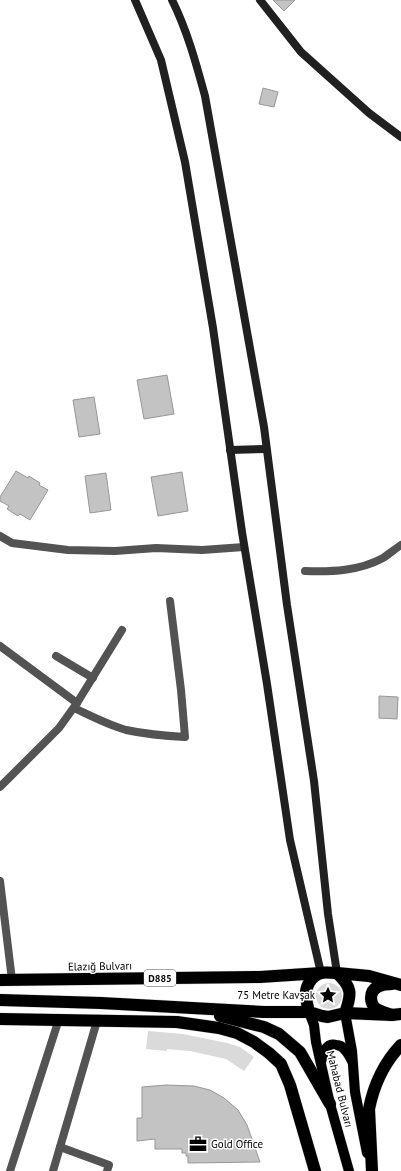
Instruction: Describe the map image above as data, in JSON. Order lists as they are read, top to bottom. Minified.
{"streets":{"highway":["Elazığ Bulvarı","D885"],"main road":["Mahabad Bulvarı"]},"crossings":[["Elazığ Bulvarı","Mahabad Bulvarı"]],"places":{"place":["75 Metre Kavşak"],"office":["Gold Office"]}}
